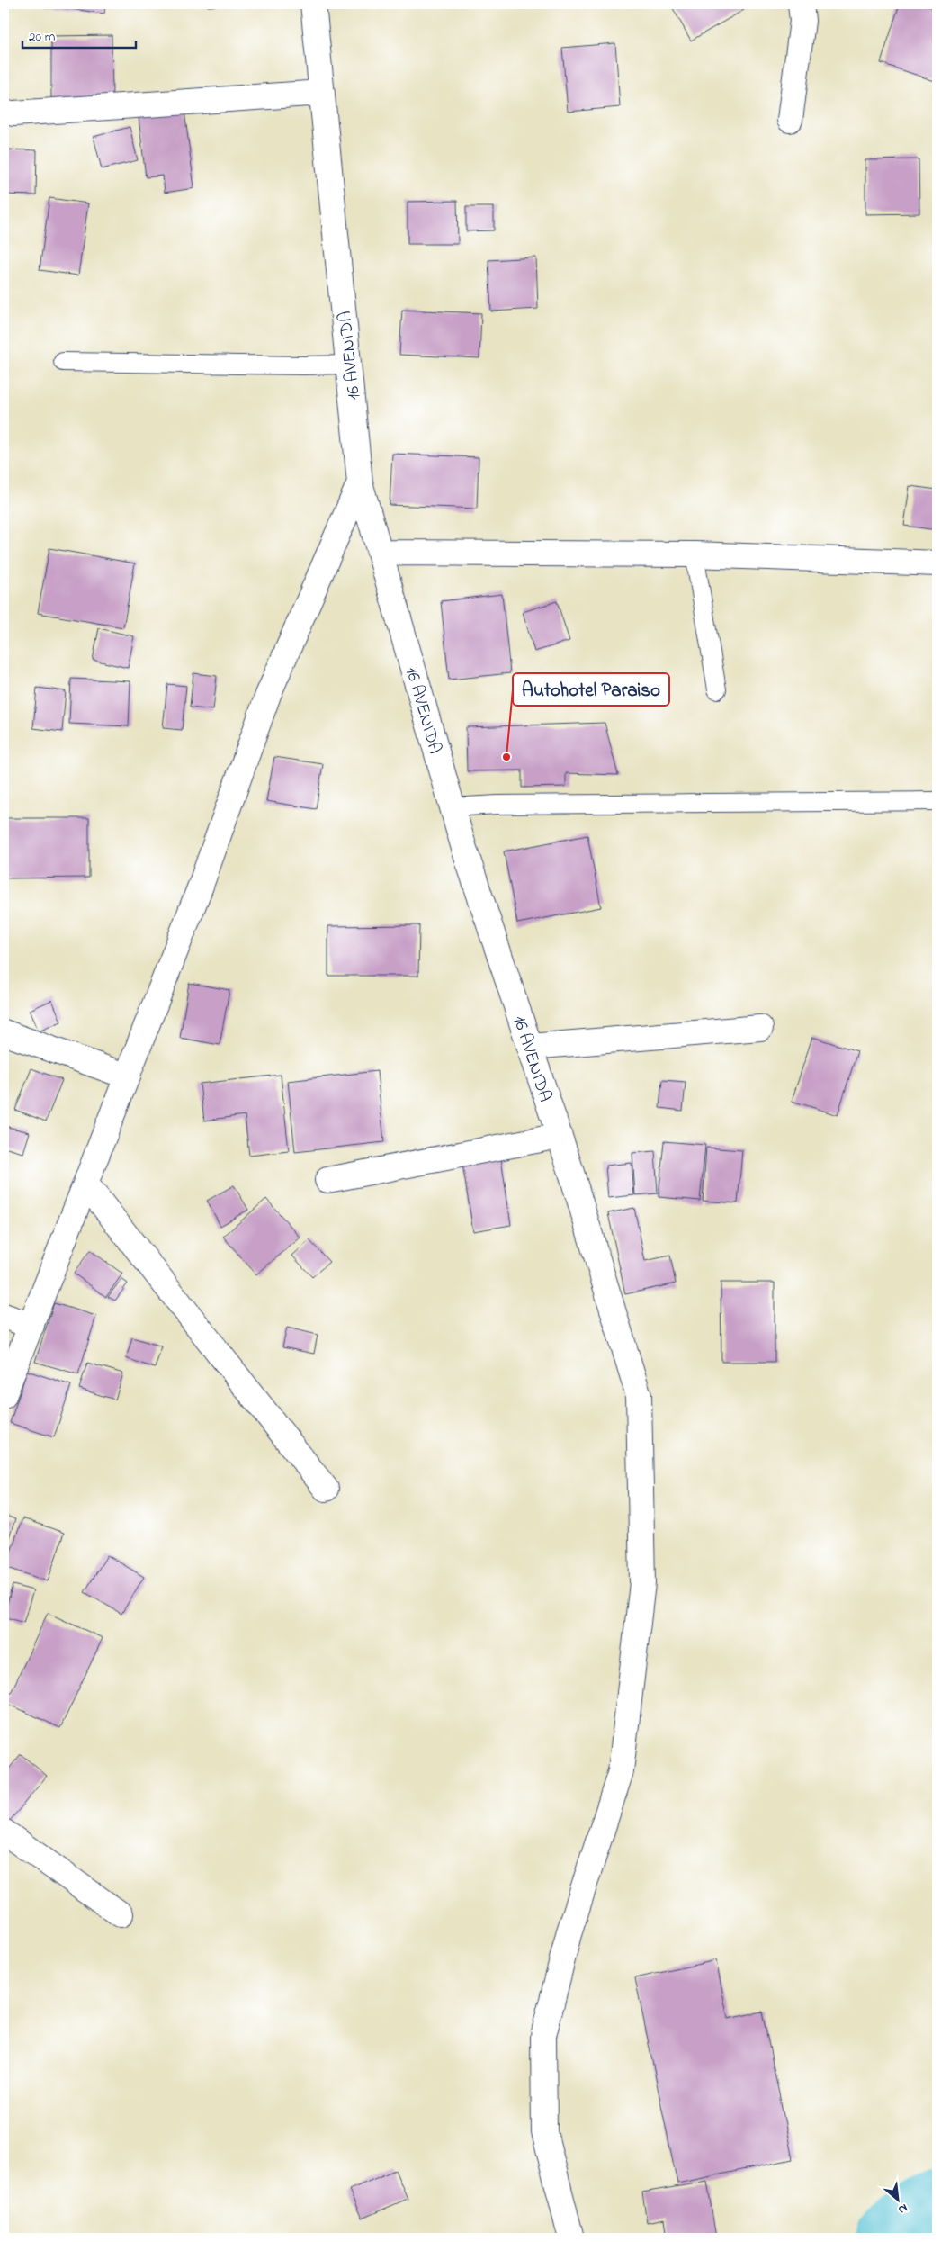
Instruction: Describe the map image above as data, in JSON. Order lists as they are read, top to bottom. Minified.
{"streets":{"street":["16 AVENIDA"]},"places":["Autohotel Paraiso"],"scale_bar":"20 m","north":"bottom right"}
